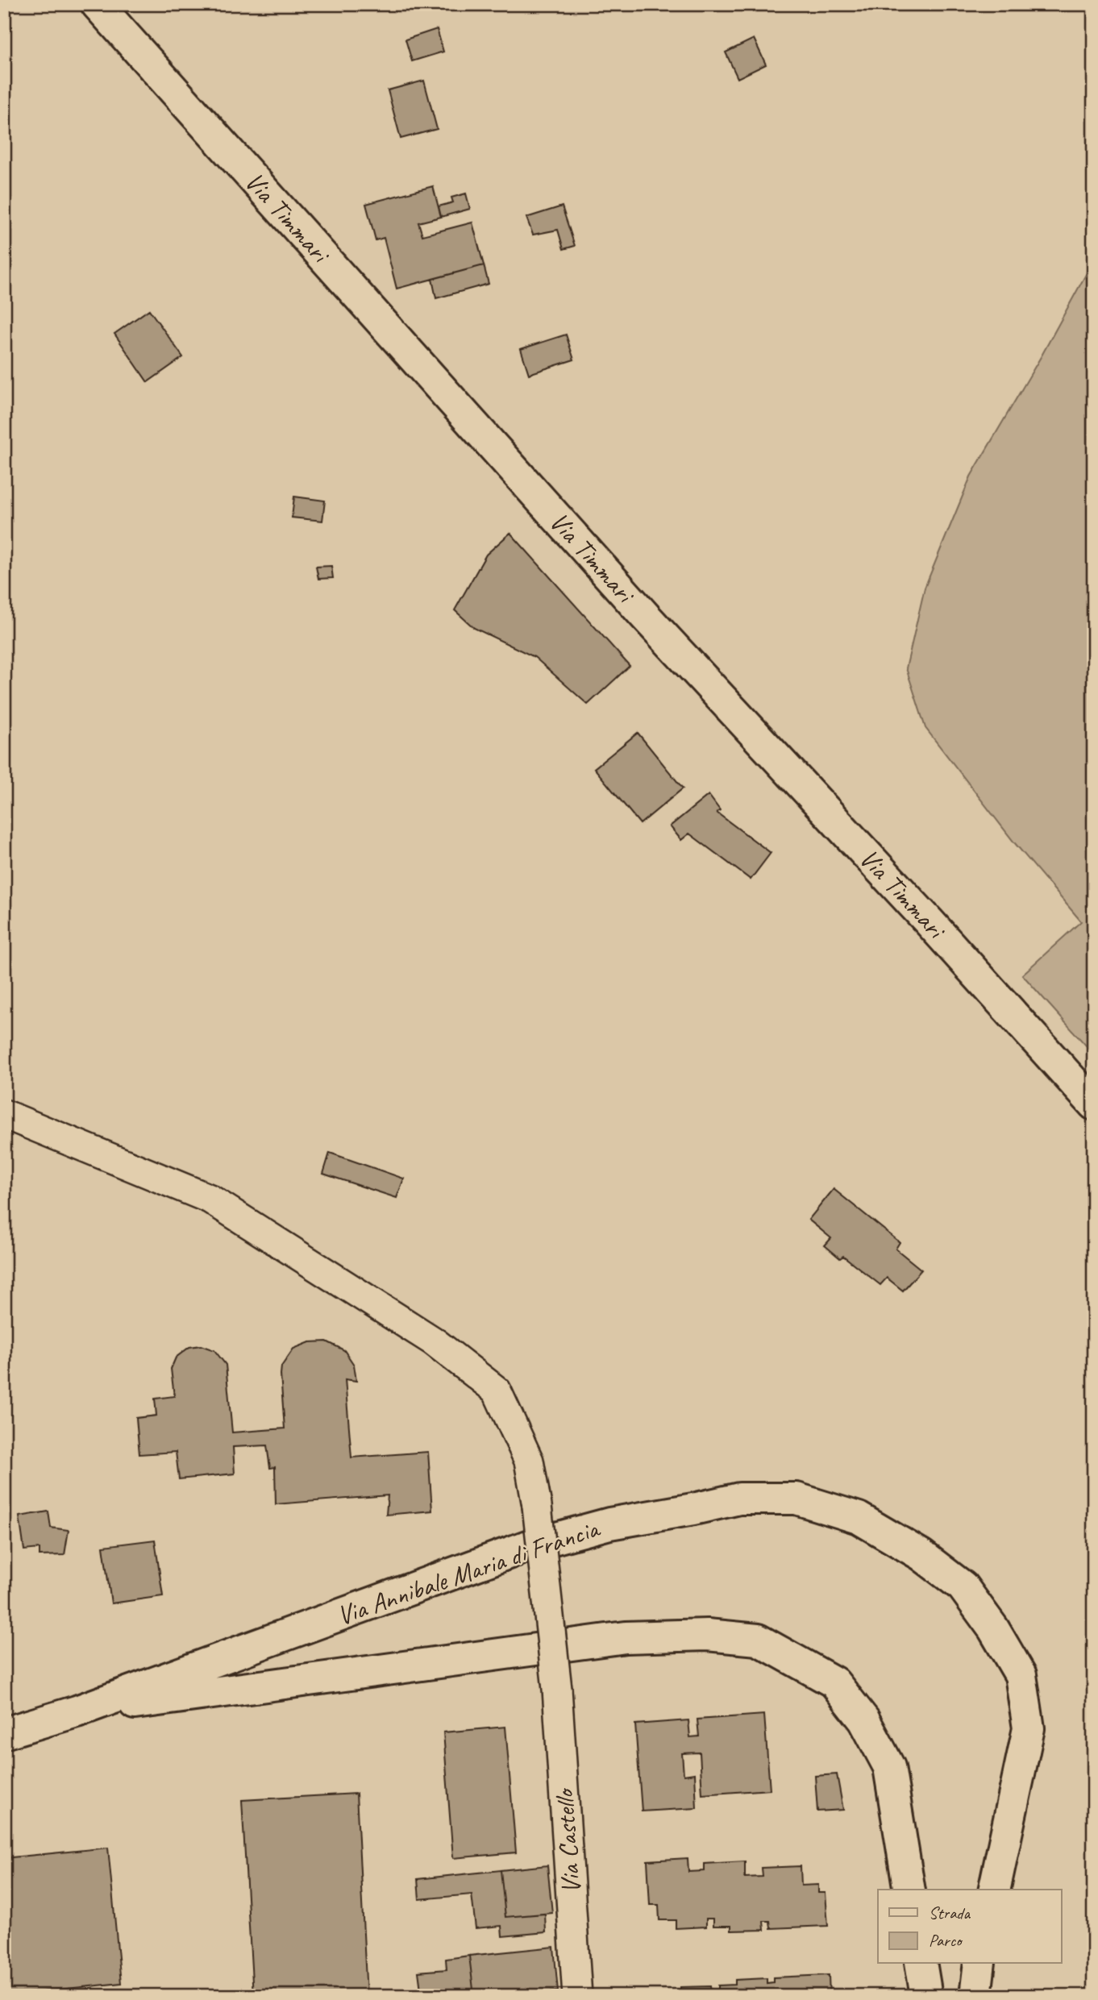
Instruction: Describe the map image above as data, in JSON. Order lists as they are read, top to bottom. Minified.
{"streets":{"main road":["Via Timmari","Via Annibale Maria di Francia"],"street":["Via Castello"]},"legend":["Strada","Parco"]}
